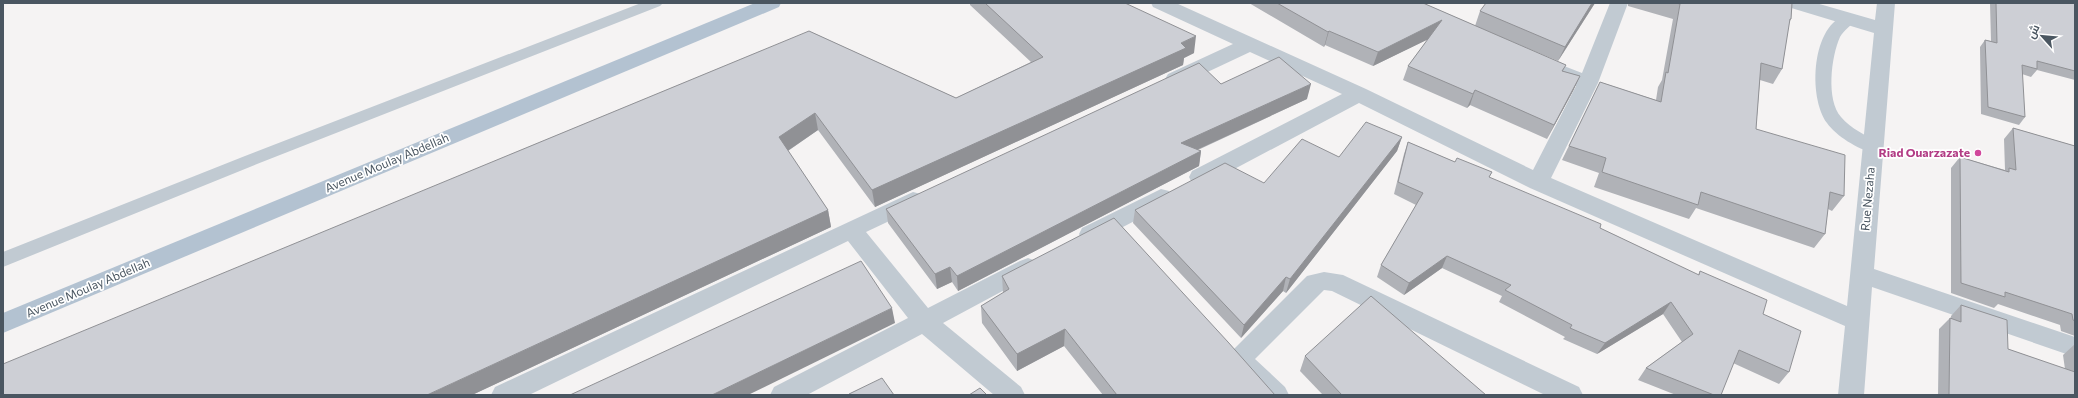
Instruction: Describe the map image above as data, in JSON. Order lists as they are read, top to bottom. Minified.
{"streets":{"main road":["Avenue Moulay Abdellah"],"street":["Rue Nezaha"]},"places":["Riad Ouarzazate"],"north":"top left"}
